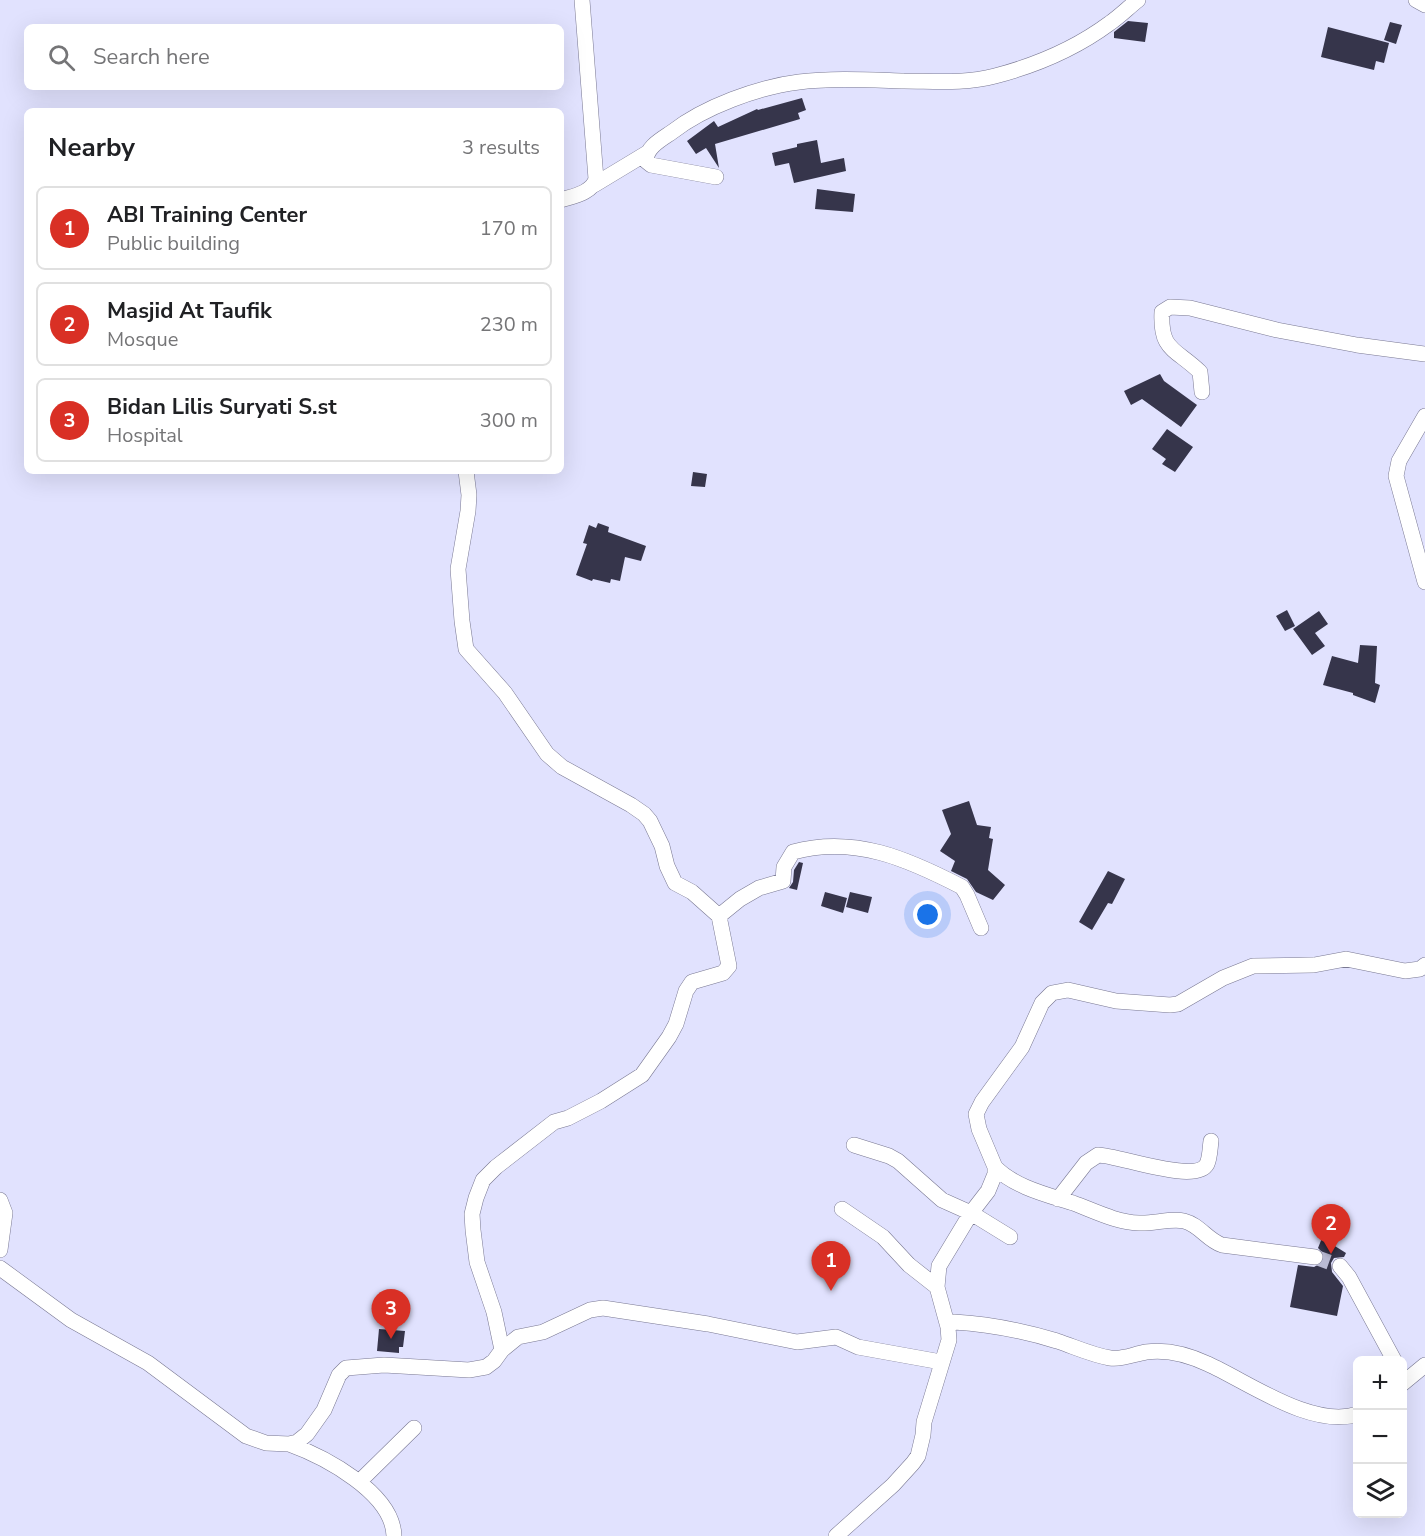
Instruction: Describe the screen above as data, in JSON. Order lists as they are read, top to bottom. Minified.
{"page":{"search":"Search here","heading":["Nearby","3 results"],"list":[{"mark":"1","name":"ABI Training Center","note":"Public building","value":"170 m"},{"mark":"2","name":"Masjid At Taufik","note":"Mosque","value":"230 m"},{"mark":"3","name":"Bidan Lilis Suryati S.st","note":"Hospital","value":"300 m"}],"pins":["2","1","3"],"map_buttons":["+","−"]}}
